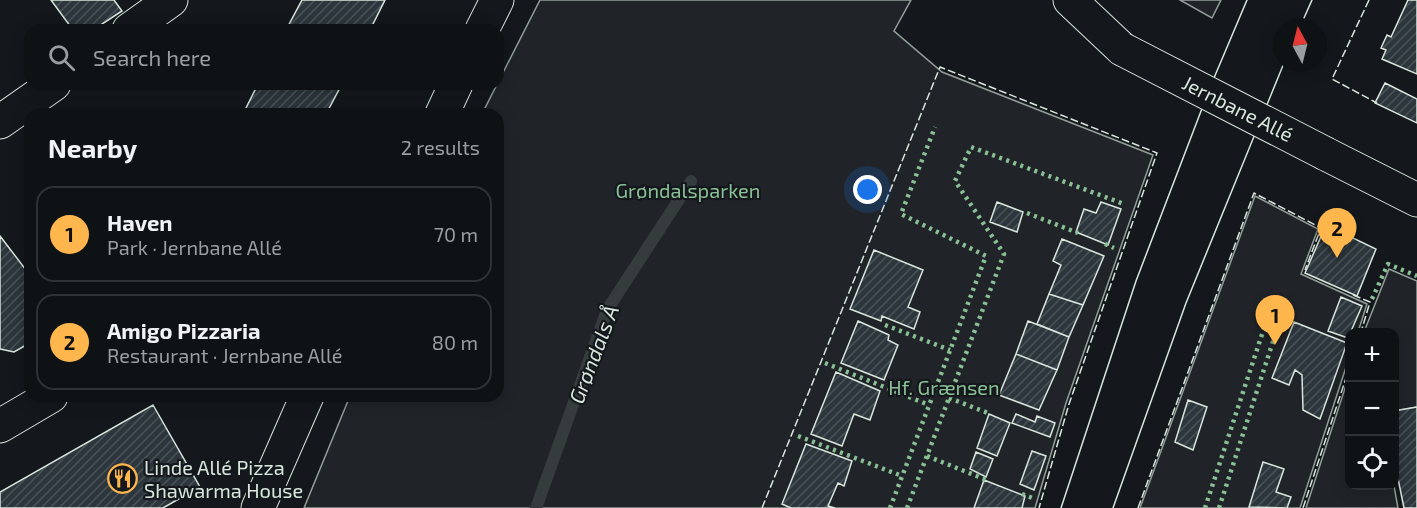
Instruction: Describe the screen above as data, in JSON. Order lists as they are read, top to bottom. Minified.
{"streets":{"street":["Jernbane Allé"]},"water":["Grøndals Å"],"parks":["Grøndalsparken","Hf. Grænsen"],"places":{"restaurant":["Linde Allé Pizza Shawarma House"]},"north":"top","page":{"search":"Search here","heading":["Nearby","2 results"],"list":[{"mark":"1","name":"Haven","note":"Park · Jernbane Allé","value":"70 m"},{"mark":"2","name":"Amigo Pizzaria","note":"Restaurant · Jernbane Allé","value":"80 m"}],"pins":["2","1"],"map_buttons":["+","−"]}}
